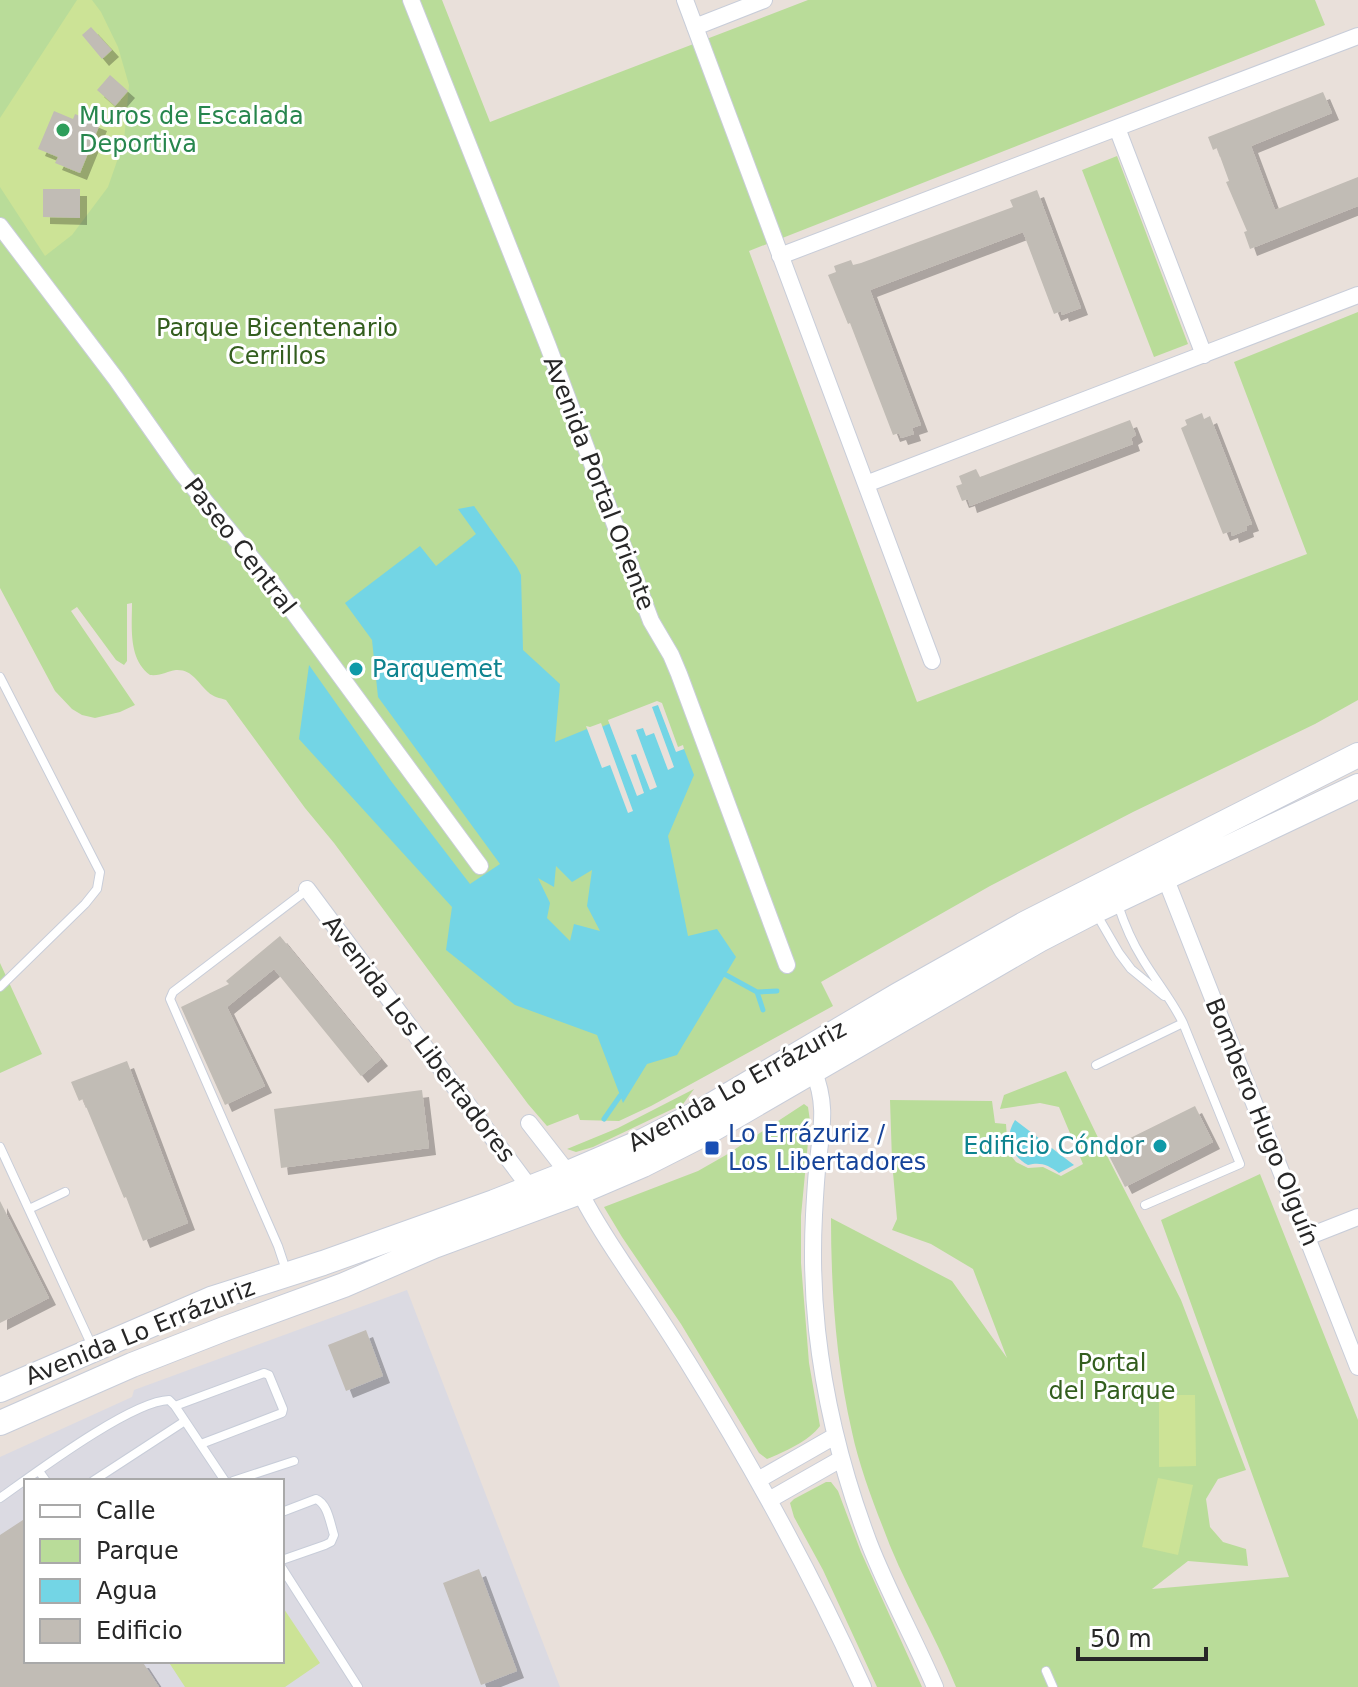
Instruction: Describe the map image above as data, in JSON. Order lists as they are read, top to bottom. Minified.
{"streets":{"main road":["Avenida Lo Errázuriz"],"street":["Avenida Portal Oriente","Paseo Central","Avenida Los Libertadores","Bombero Hugo Olguín"]},"crossings":[["Avenida Los Libertadores","Avenida Lo Errázuriz"],["Avenida Lo Errázuriz","Bombero Hugo Olguín"]],"parks":["Parque Bicentenario Cerrillos","Portal del Parque"],"places":{"other":["Muros de Escalada Deportiva","Parquemet","Edificio Cóndor"],"transit":["Lo Errázuriz / Los Libertadores"]},"legend":["Calle","Parque","Agua","Edificio"],"scale_bar":"50 m"}
